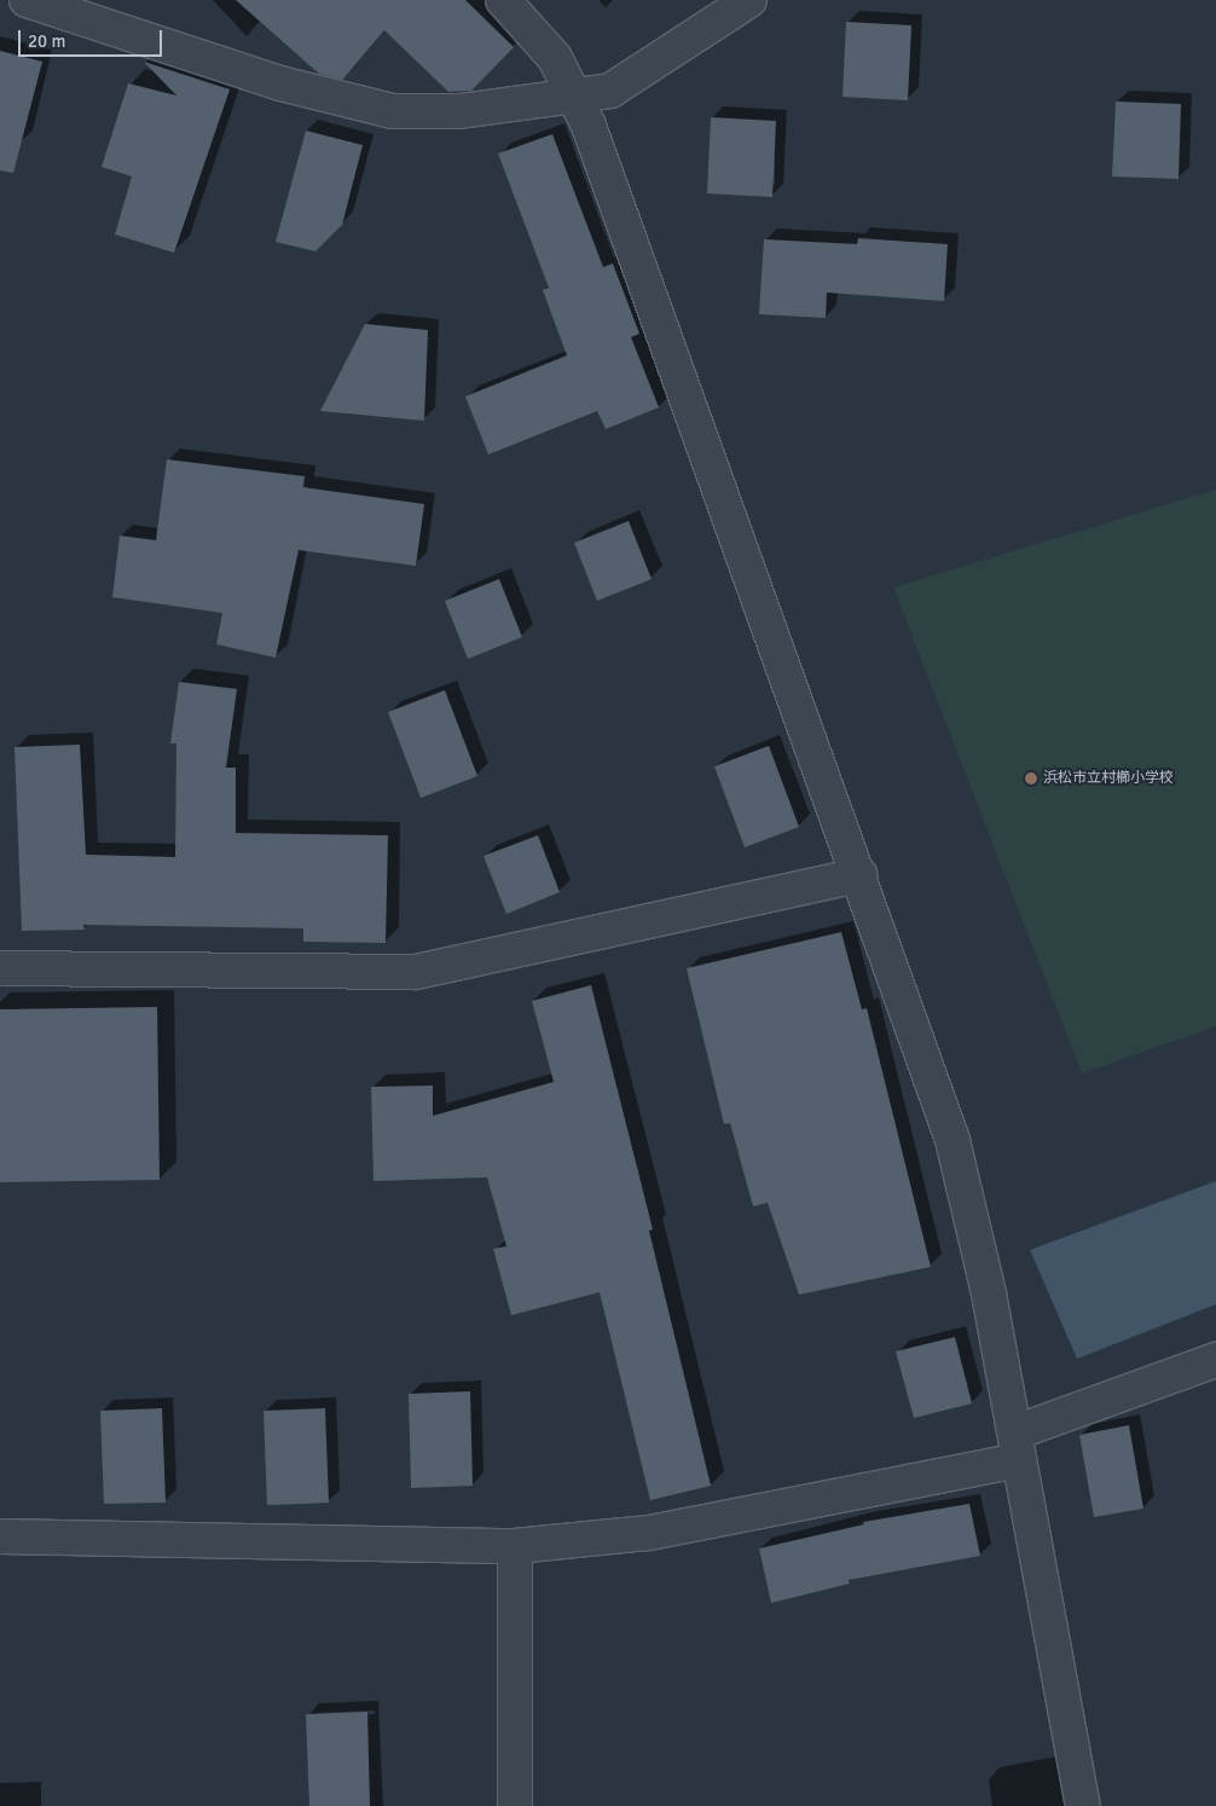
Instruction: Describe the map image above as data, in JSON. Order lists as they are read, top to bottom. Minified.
{"places":["浜松市立村櫛小学校"],"scale_bar":"20 m"}
